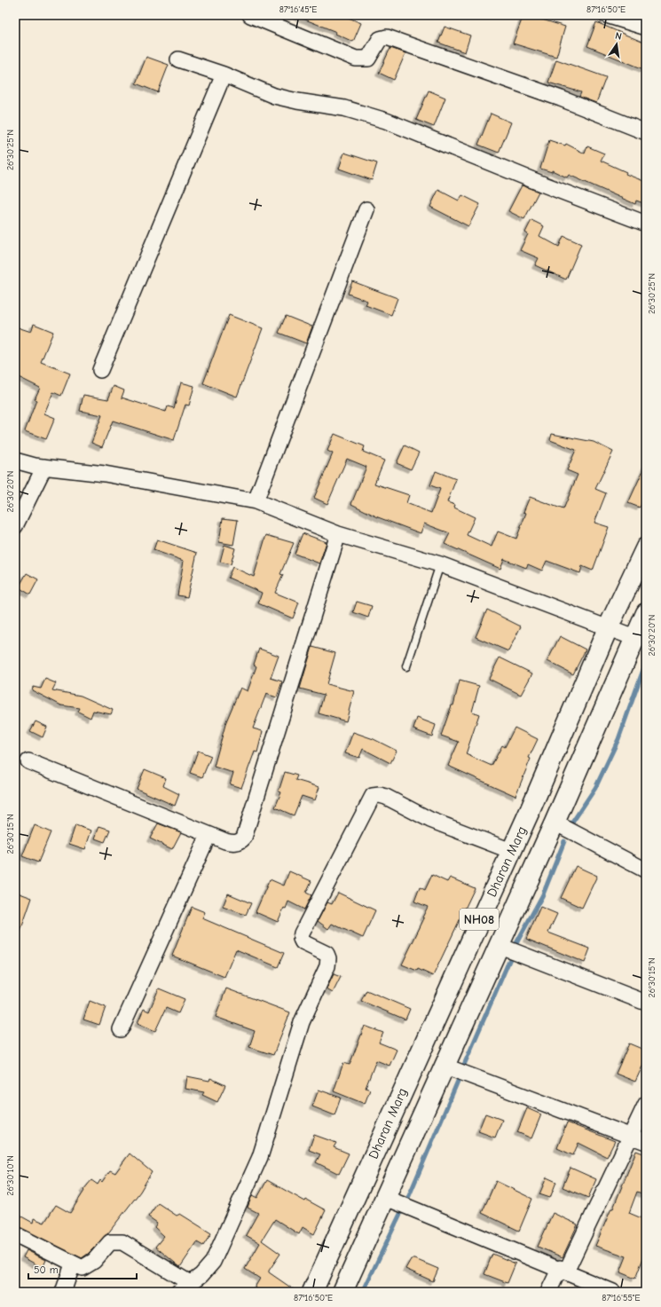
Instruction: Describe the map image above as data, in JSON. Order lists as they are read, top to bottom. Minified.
{"streets":{"main road":["Dharan Marg","NH08"]},"scale_bar":"50 m","north":"top","coordinates":["87°16'45\"E","87°16'50\"E","26°30'25\"N","26°30'20\"N","26°30'15\"N","26°30'10\"N","87°16'55\"E"]}
